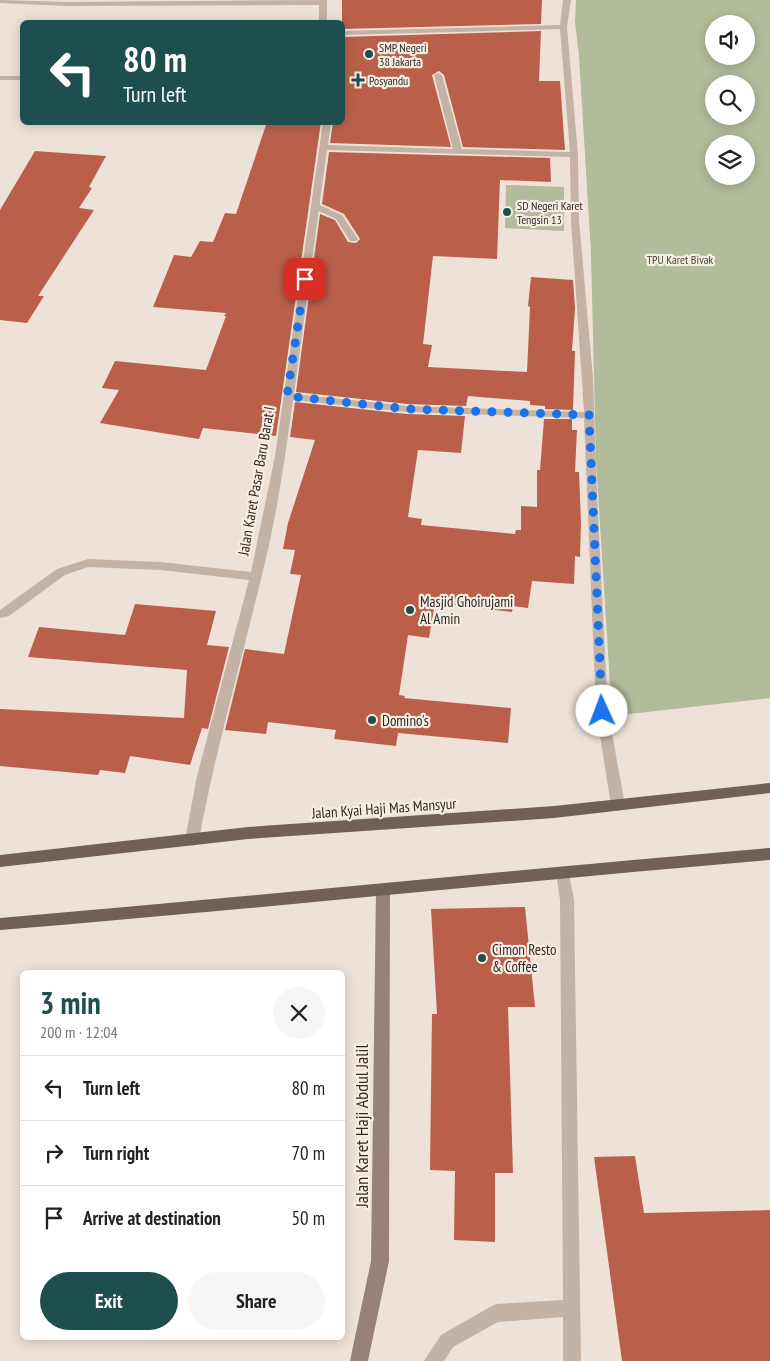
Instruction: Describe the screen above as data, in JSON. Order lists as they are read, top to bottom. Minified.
{"streets":{"main road":["Jalan Kyai Haji Mas Mansyur"],"street":["Jalan Karet Pasar Baru Barat I","Jalan Karet Haji Abdul Jalil"]},"crossings":[["Jalan Karet Pasar Baru Barat I","Jalan Kyai Haji Mas Mansyur"]],"parks":["TPU Karet Bivak"],"places":{"other":["SMP Negeri 38 Jakarta","SD Negeri Karet Tengsin 13","Masjid Ghoirujami Al Amin","Domino's","Cimon Resto & Coffee"],"health":["Posyandu"]},"page":{"turn":["80 m","Turn left"],"heading":["3 min","200 m · 12:04"],"list":[{"name":"Turn left","value":"80 m"},{"name":"Turn right","value":"70 m"},{"name":"Arrive at destination","value":"50 m"}],"buttons":["Exit","Share"]}}
